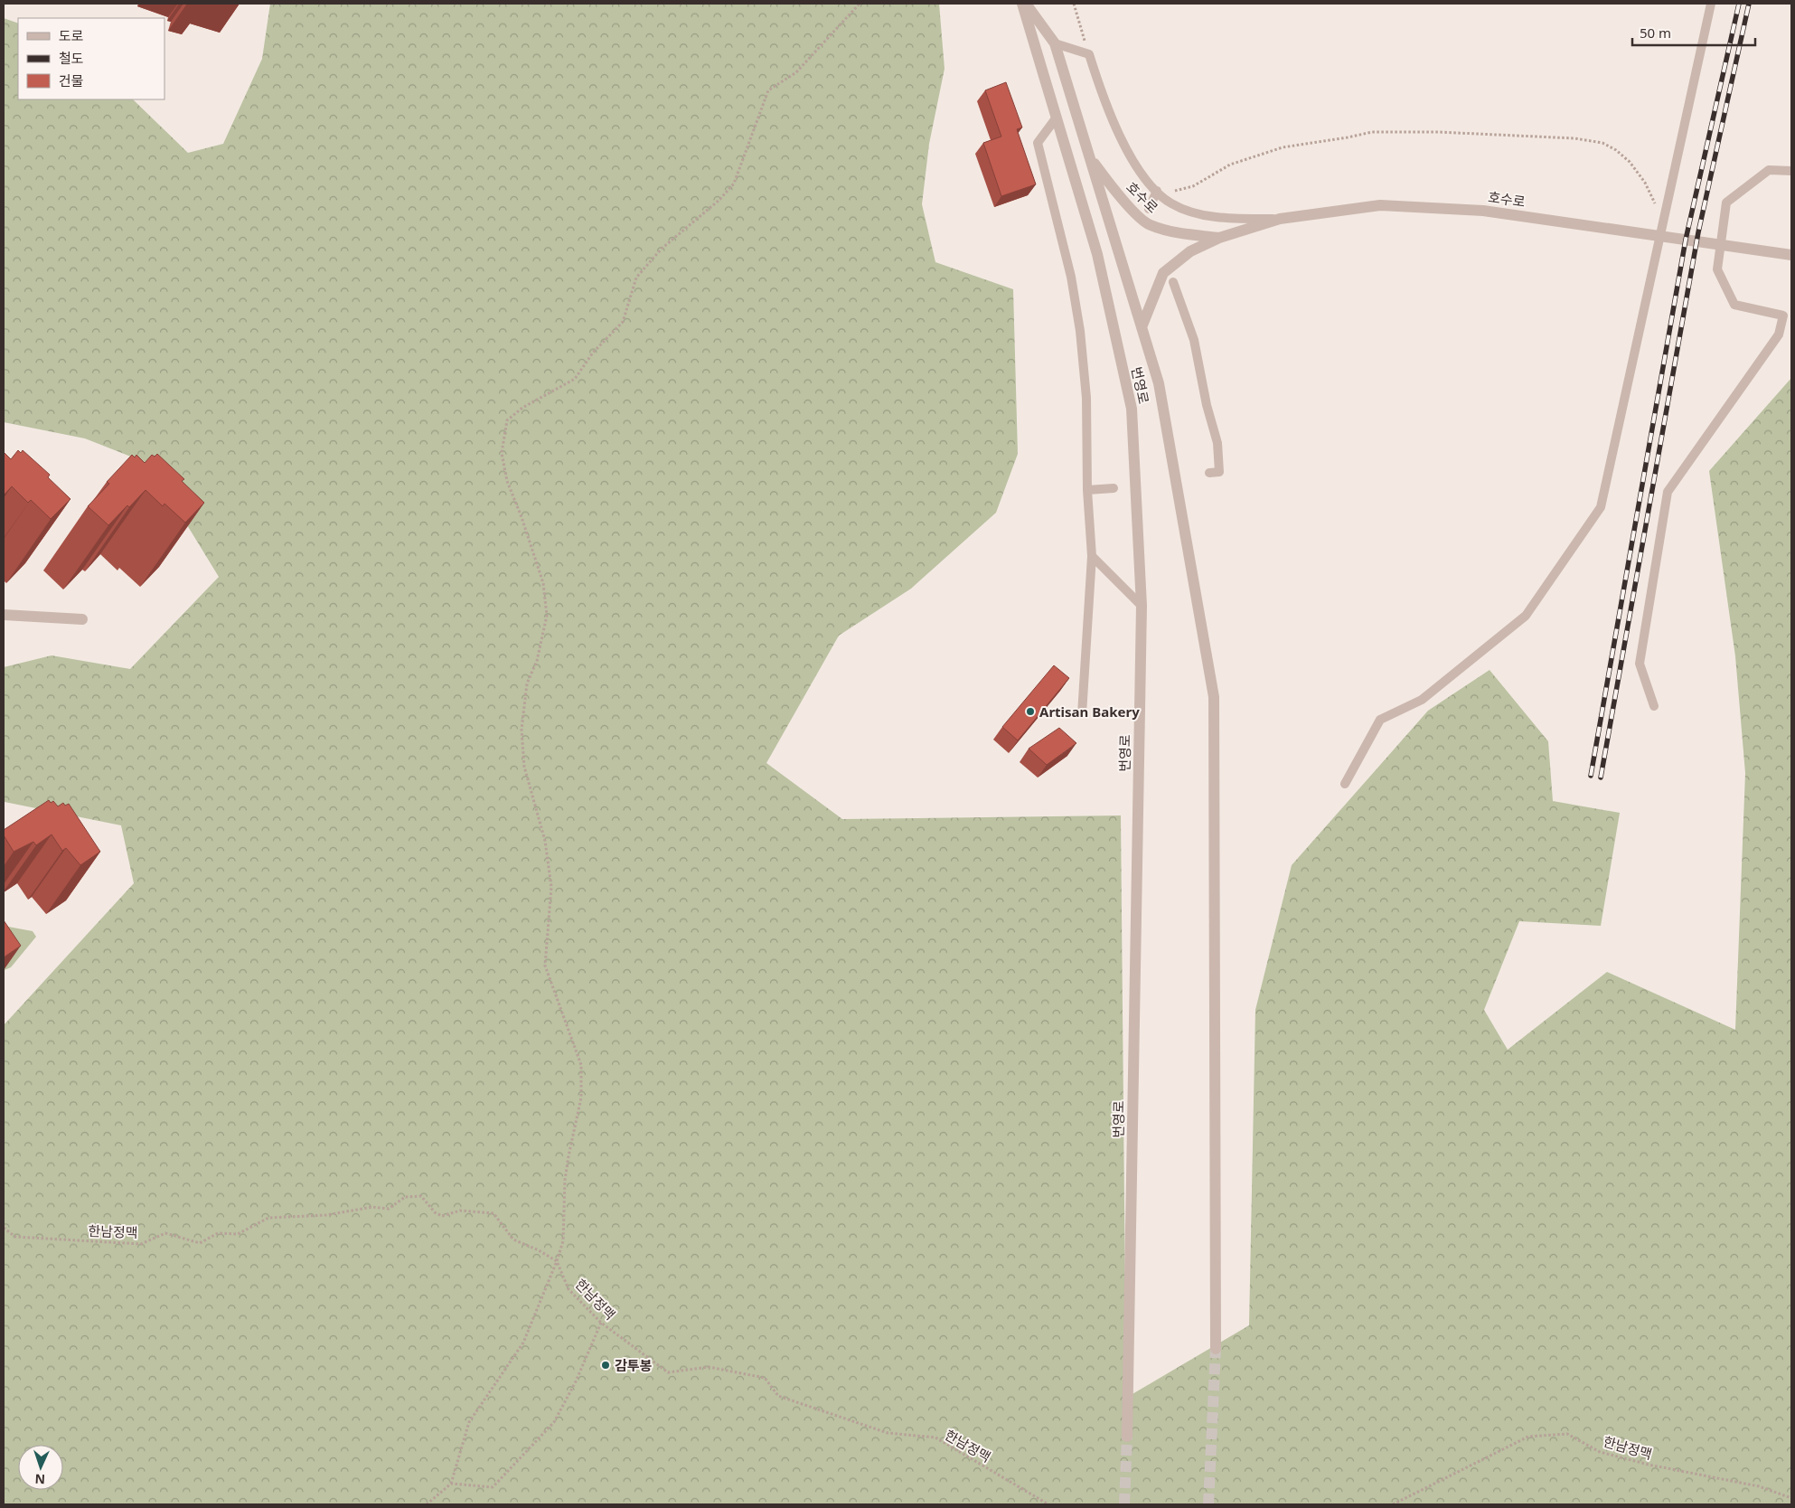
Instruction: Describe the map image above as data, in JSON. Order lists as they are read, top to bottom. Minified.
{"streets":{"street":["호수로","번영로"],"path":["한남정맥"]},"crossings":[["호수로","번영로"]],"places":["Artisan Bakery","감투봉"],"legend":["도로","철도","건물"],"scale_bar":"50 m","north":"bottom"}
